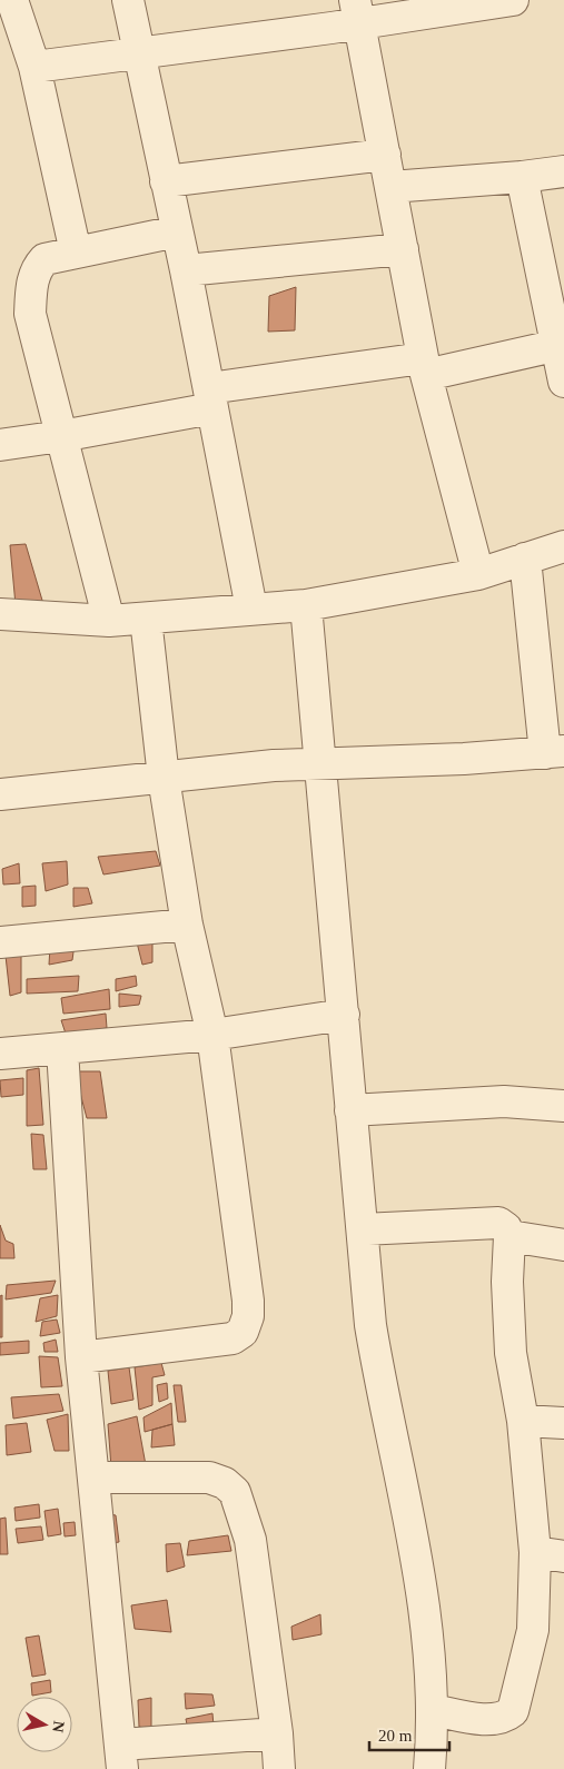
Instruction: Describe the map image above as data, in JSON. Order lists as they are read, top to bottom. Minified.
{"scale_bar":"20 m","north":"right"}
